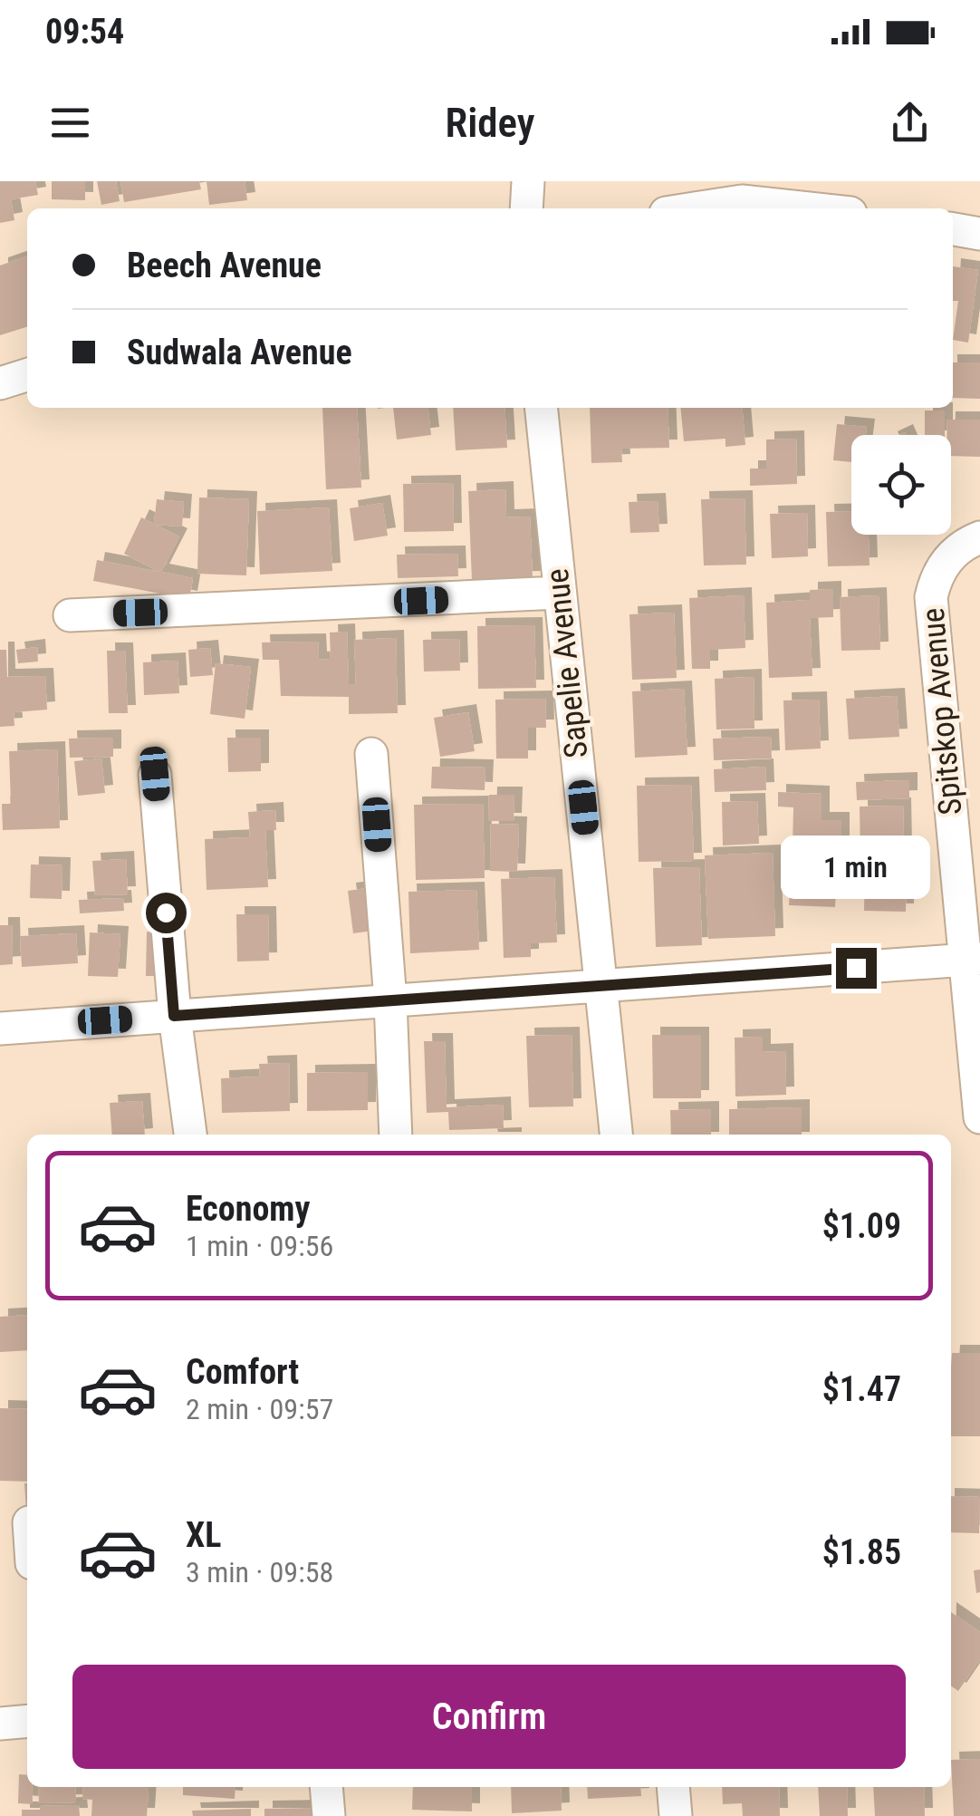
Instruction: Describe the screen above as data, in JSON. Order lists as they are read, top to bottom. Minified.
{"streets":{"street":["Sapelie Avenue","Spitskop Avenue"]},"page":{"status":"09:54","header":"Ridey","banner":["Beech Avenue","Sudwala Avenue"],"bubble":"1 min","list":[{"name":"Economy","note":"1 min · 09:56","value":"$1.09"},{"name":"Comfort","note":"2 min · 09:57","value":"$1.47"},{"name":"XL","note":"3 min · 09:58","value":"$1.85"}],"buttons":"Confirm"}}
